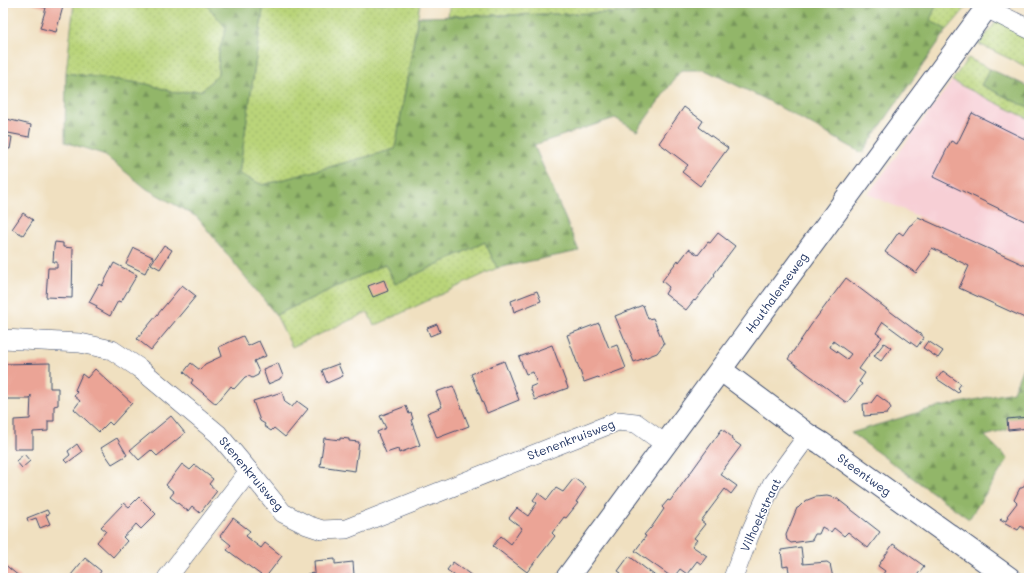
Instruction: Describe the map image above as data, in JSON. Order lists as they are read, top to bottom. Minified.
{"streets":{"street":["Houthalenseweg","Stenenkruisweg","Steentweg","Vilhoekstraat"]},"crossings":[["Houthalenseweg","Stenenkruisweg"],["Houthalenseweg","Steentweg"],["Steentweg","Vilhoekstraat"]]}
